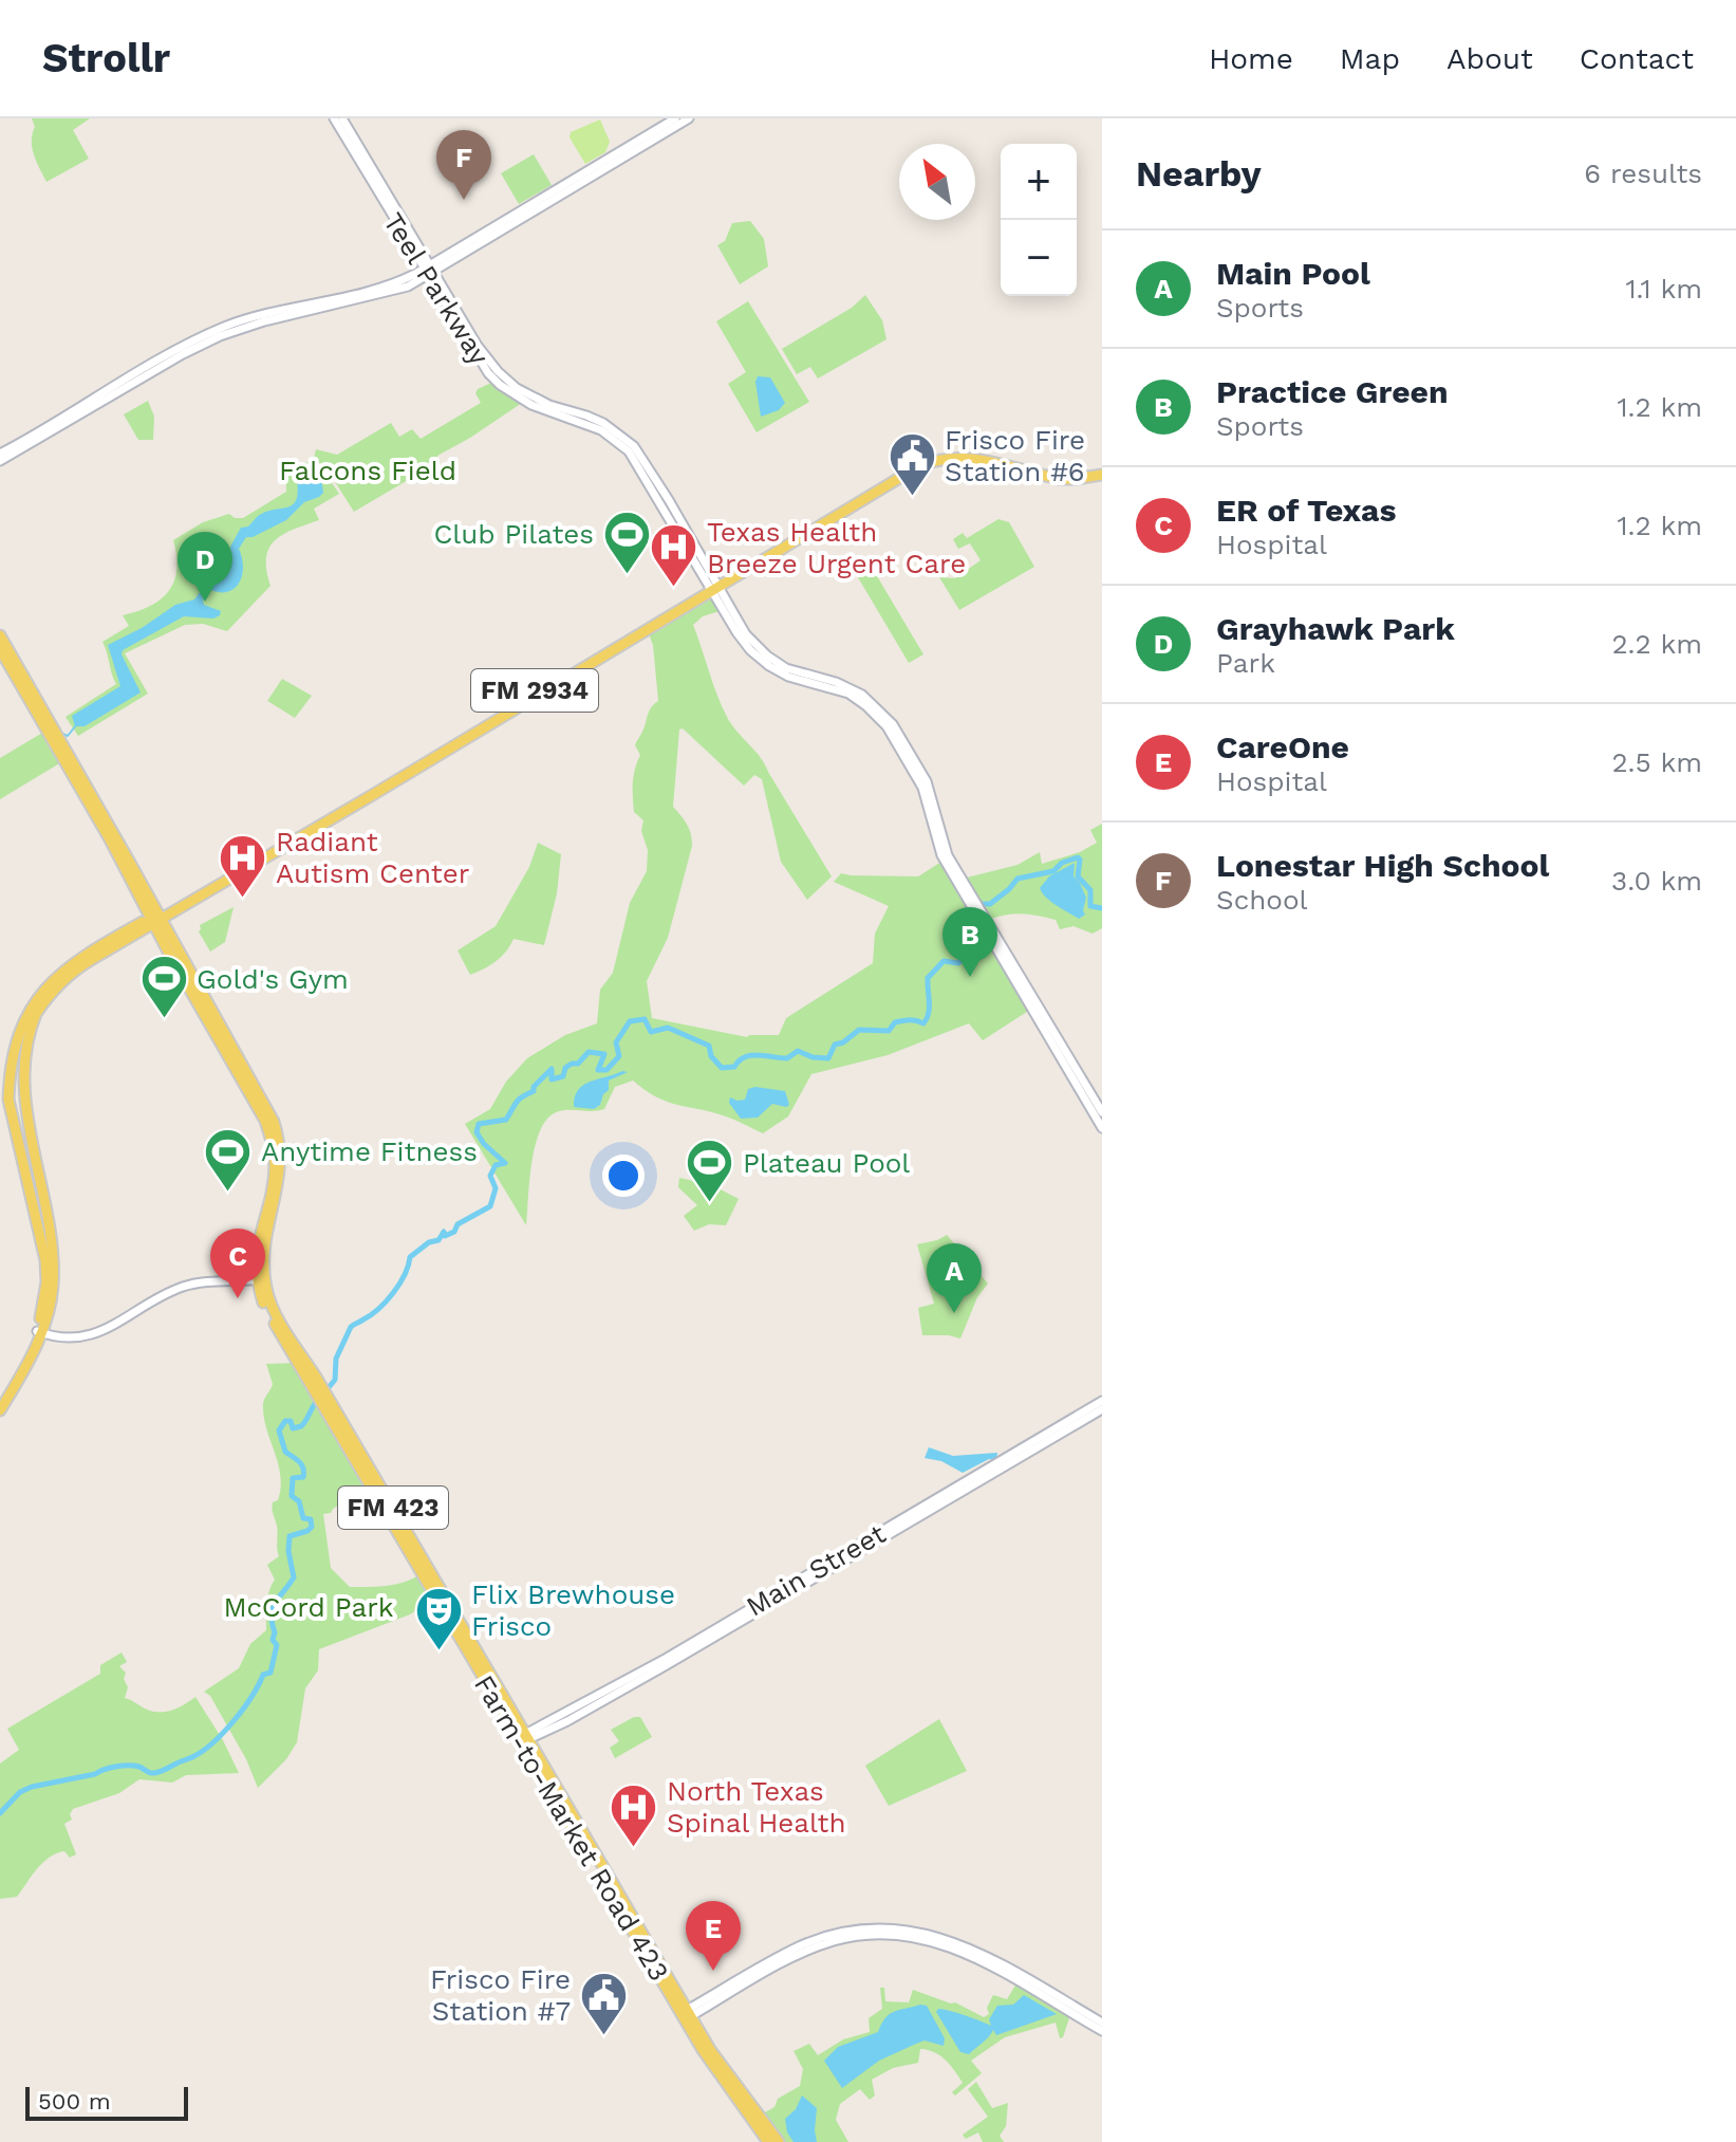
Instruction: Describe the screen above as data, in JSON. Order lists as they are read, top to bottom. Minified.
{"streets":{"main road":["Teel Parkway","FM 2934","FM 423","Main Street","Farm-to-Market Road 423"]},"crossings":[["Teel Parkway","FM 2934"],["FM 2934","Farm-to-Market Road 423"],["Main Street","Farm-to-Market Road 423"]],"parks":["Falcons Field","McCord Park"],"places":{"public building":["Frisco Fire Station #6","Frisco Fire Station #7"],"sports":["Club Pilates","Gold's Gym","Anytime Fitness","Plateau Pool"],"hospital":["Texas Health Breeze Urgent Care","Radiant Autism Center","North Texas Spinal Health"],"theatre":["Flix Brewhouse Frisco"]},"scale_bar":"500 m","north":"top left","page":{"header":"Strollr","nav":["Home","Map","About","Contact"],"heading":["Nearby","6 results"],"pins":["F","D","B","C","A","E"],"map_buttons":["+","−"],"list":[{"mark":"A","name":"Main Pool","note":"Sports","value":"1.1 km"},{"mark":"B","name":"Practice Green","note":"Sports","value":"1.2 km"},{"mark":"C","name":"ER of Texas","note":"Hospital","value":"1.2 km"},{"mark":"D","name":"Grayhawk Park","note":"Park","value":"2.2 km"},{"mark":"E","name":"CareOne","note":"Hospital","value":"2.5 km"},{"mark":"F","name":"Lonestar High School","note":"School","value":"3.0 km"}],"scale":"500 m"}}
